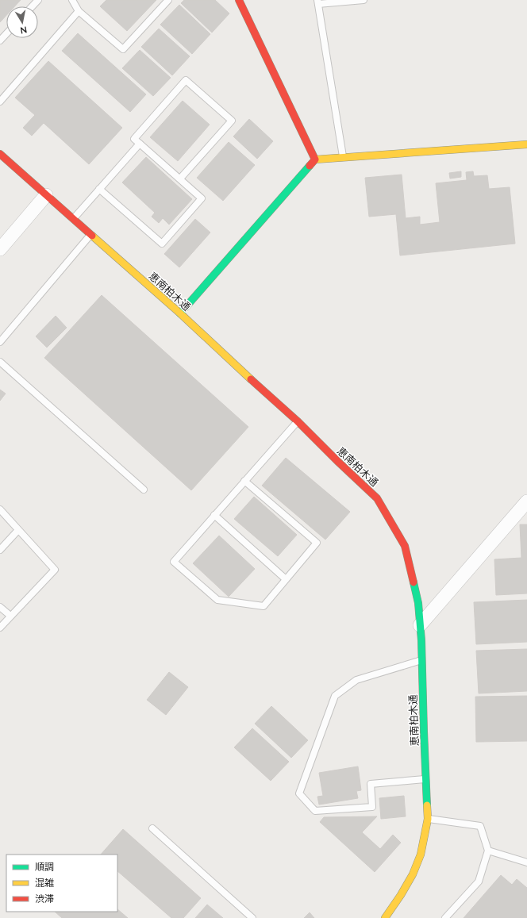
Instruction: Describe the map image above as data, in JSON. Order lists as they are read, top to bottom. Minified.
{"streets":{"street":["恵南柏木通"]},"legend":["順調","混雑","渋滞"],"north":"bottom"}
